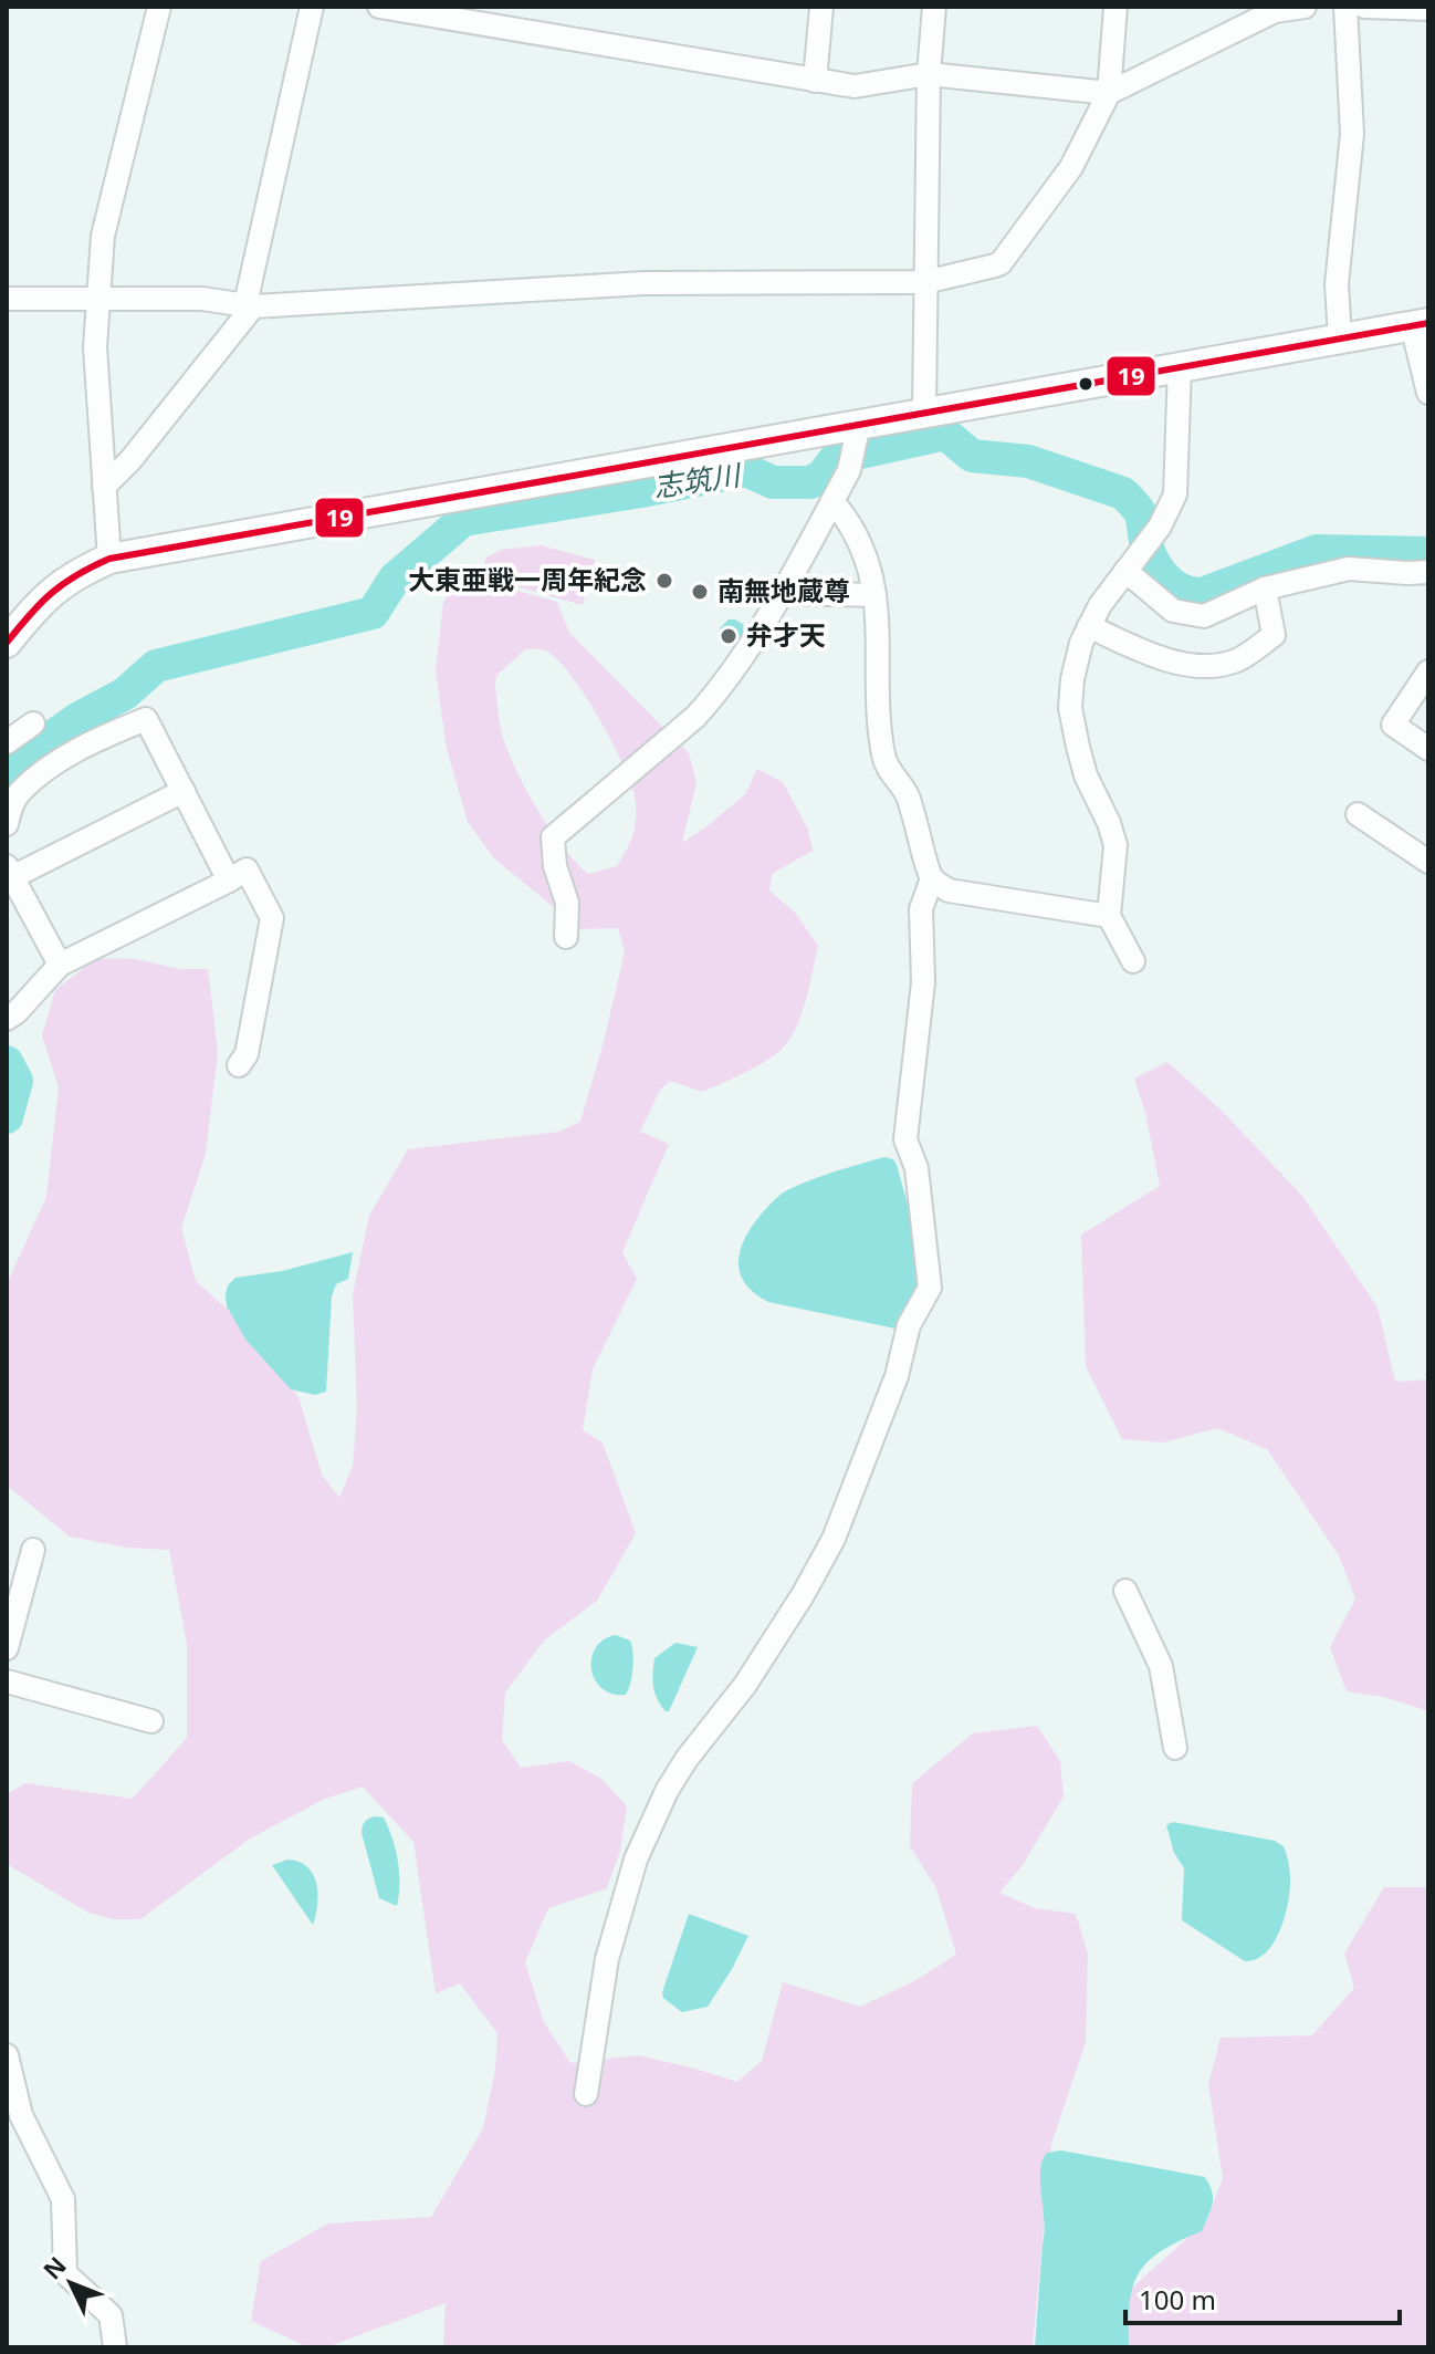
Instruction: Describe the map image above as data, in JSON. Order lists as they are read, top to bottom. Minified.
{"water":["志筑川"],"places":["大東亜戦一周年紀念","南無地蔵尊","弁才天"],"lines":["transit line 19"],"scale_bar":"100 m","north":"top left"}
